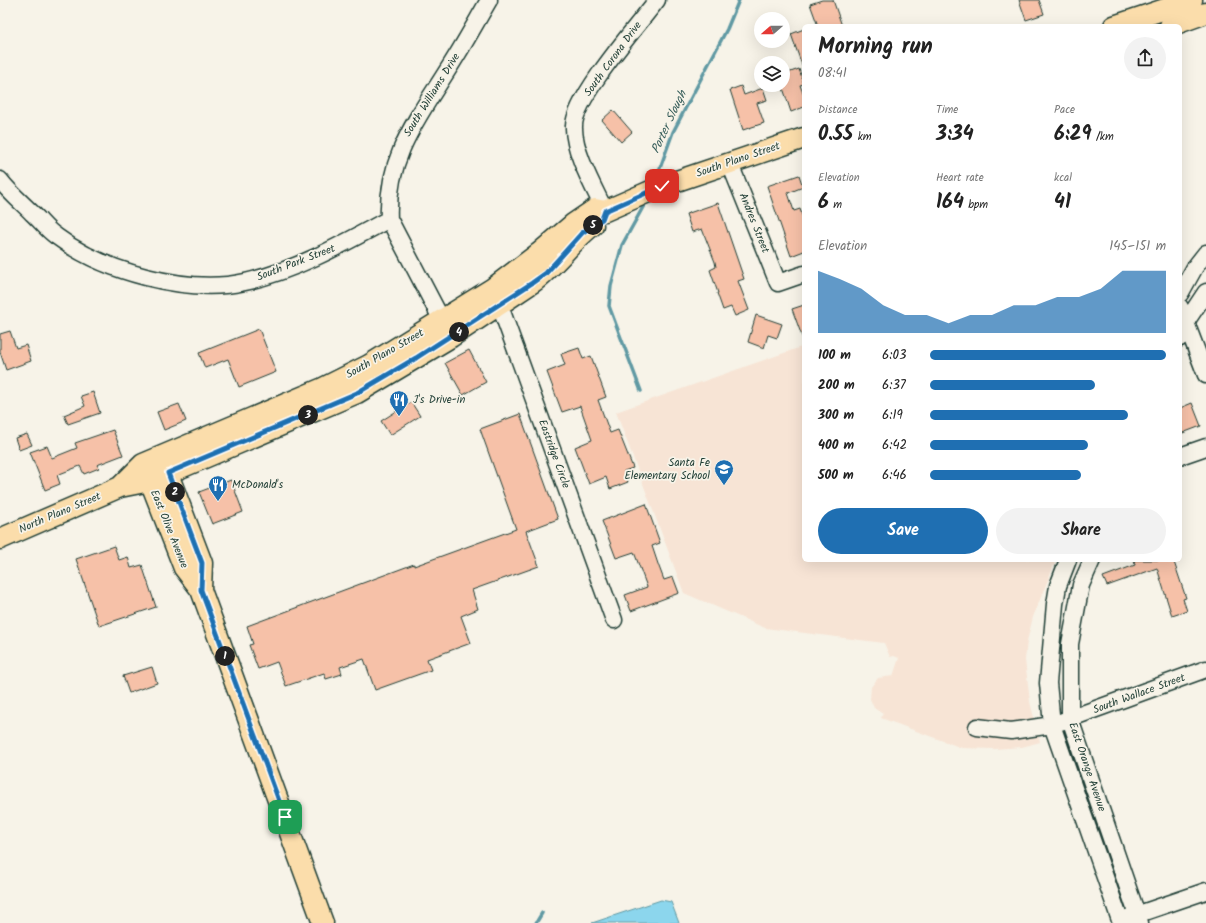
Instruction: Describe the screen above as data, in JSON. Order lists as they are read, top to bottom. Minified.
{"streets":{"main road":["South Plano Street","North Plano Street","East Olive Avenue"],"street":["South Corona Drive","South Williams Drive","Andres Street","South Park Street","Eastridge Circle","South Wallace Street","East Orange Avenue"]},"crossings":[["South Corona Drive","South Plano Street"],["South Williams Drive","South Park Street"],["South Plano Street","Andres Street"],["South Plano Street","Eastridge Circle"],["South Plano Street","North Plano Street"],["South Plano Street","East Olive Avenue"],["North Plano Street","East Olive Avenue"],["South Wallace Street","East Orange Avenue"]],"water":["Porter Slough"],"places":{"restaurant":["J's Drive-in","McDonald's"],"school or university":["Santa Fe Elementary School"]},"north":"left","page":{"heading":["Morning run","08:41"],"stats":[["Distance","0.55 km"],["Time","3:34"],["Pace","6:29 /km"],["Elevation","6 m"],["Heart rate","164 bpm"],["kcal","41"]],"pins":["5","4","3","2","1"],"chart":["Elevation","145–151 m"],"list":[{"name":"100 m","note":"6:03"},{"name":"200 m","note":"6:37"},{"name":"300 m","note":"6:19"},{"name":"400 m","note":"6:42"},{"name":"500 m","note":"6:46"}],"buttons":["Save","Share"]}}
